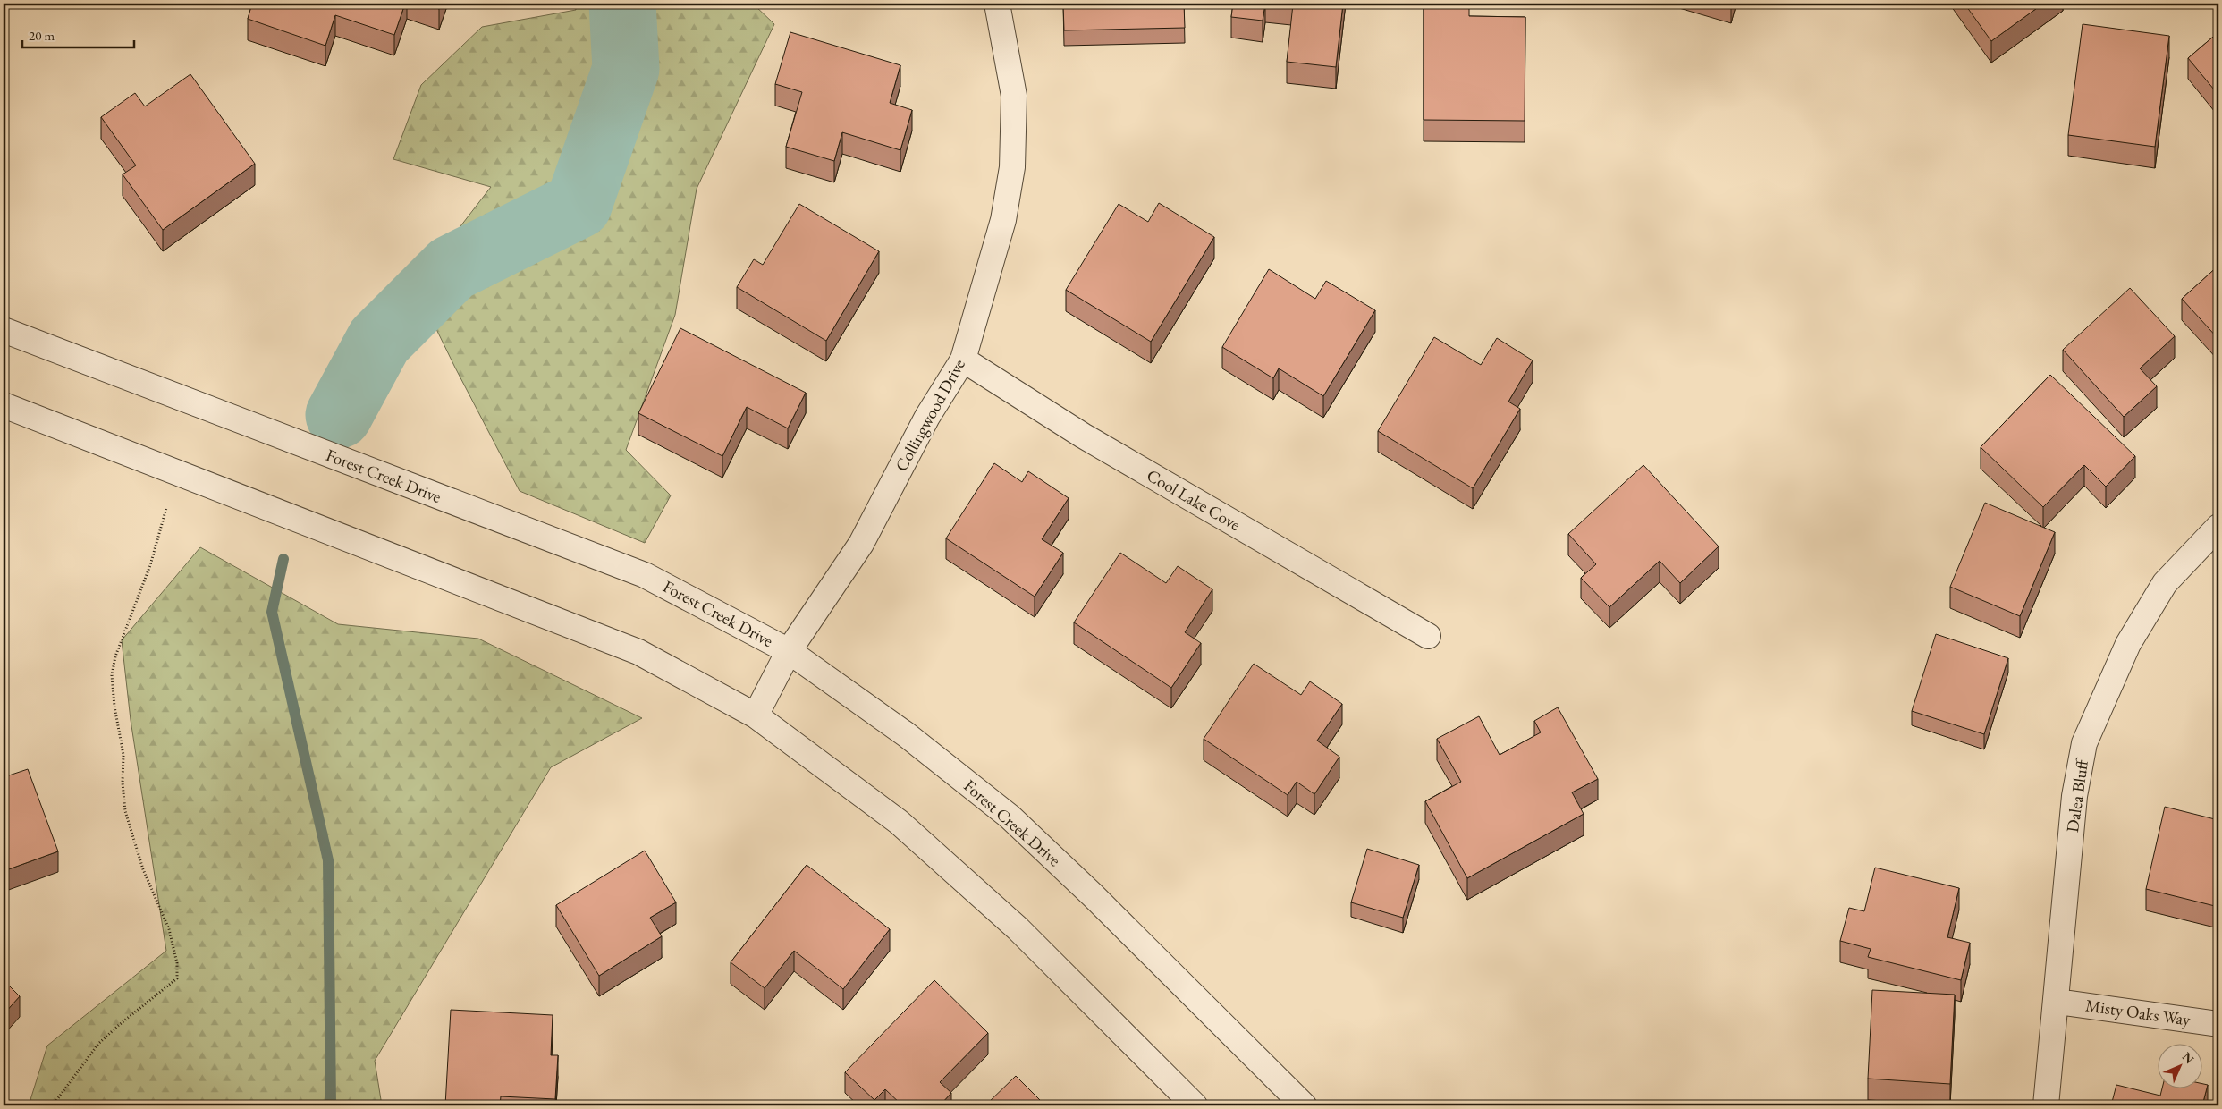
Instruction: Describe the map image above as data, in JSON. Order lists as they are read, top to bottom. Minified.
{"streets":{"street":["Collingwood Drive","Forest Creek Drive","Cool Lake Cove","Dalea Bluff","Misty Oaks Way"]},"crossings":[["Collingwood Drive","Forest Creek Drive"],["Collingwood Drive","Cool Lake Cove"],["Dalea Bluff","Misty Oaks Way"]],"scale_bar":"20 m","north":"top right"}
